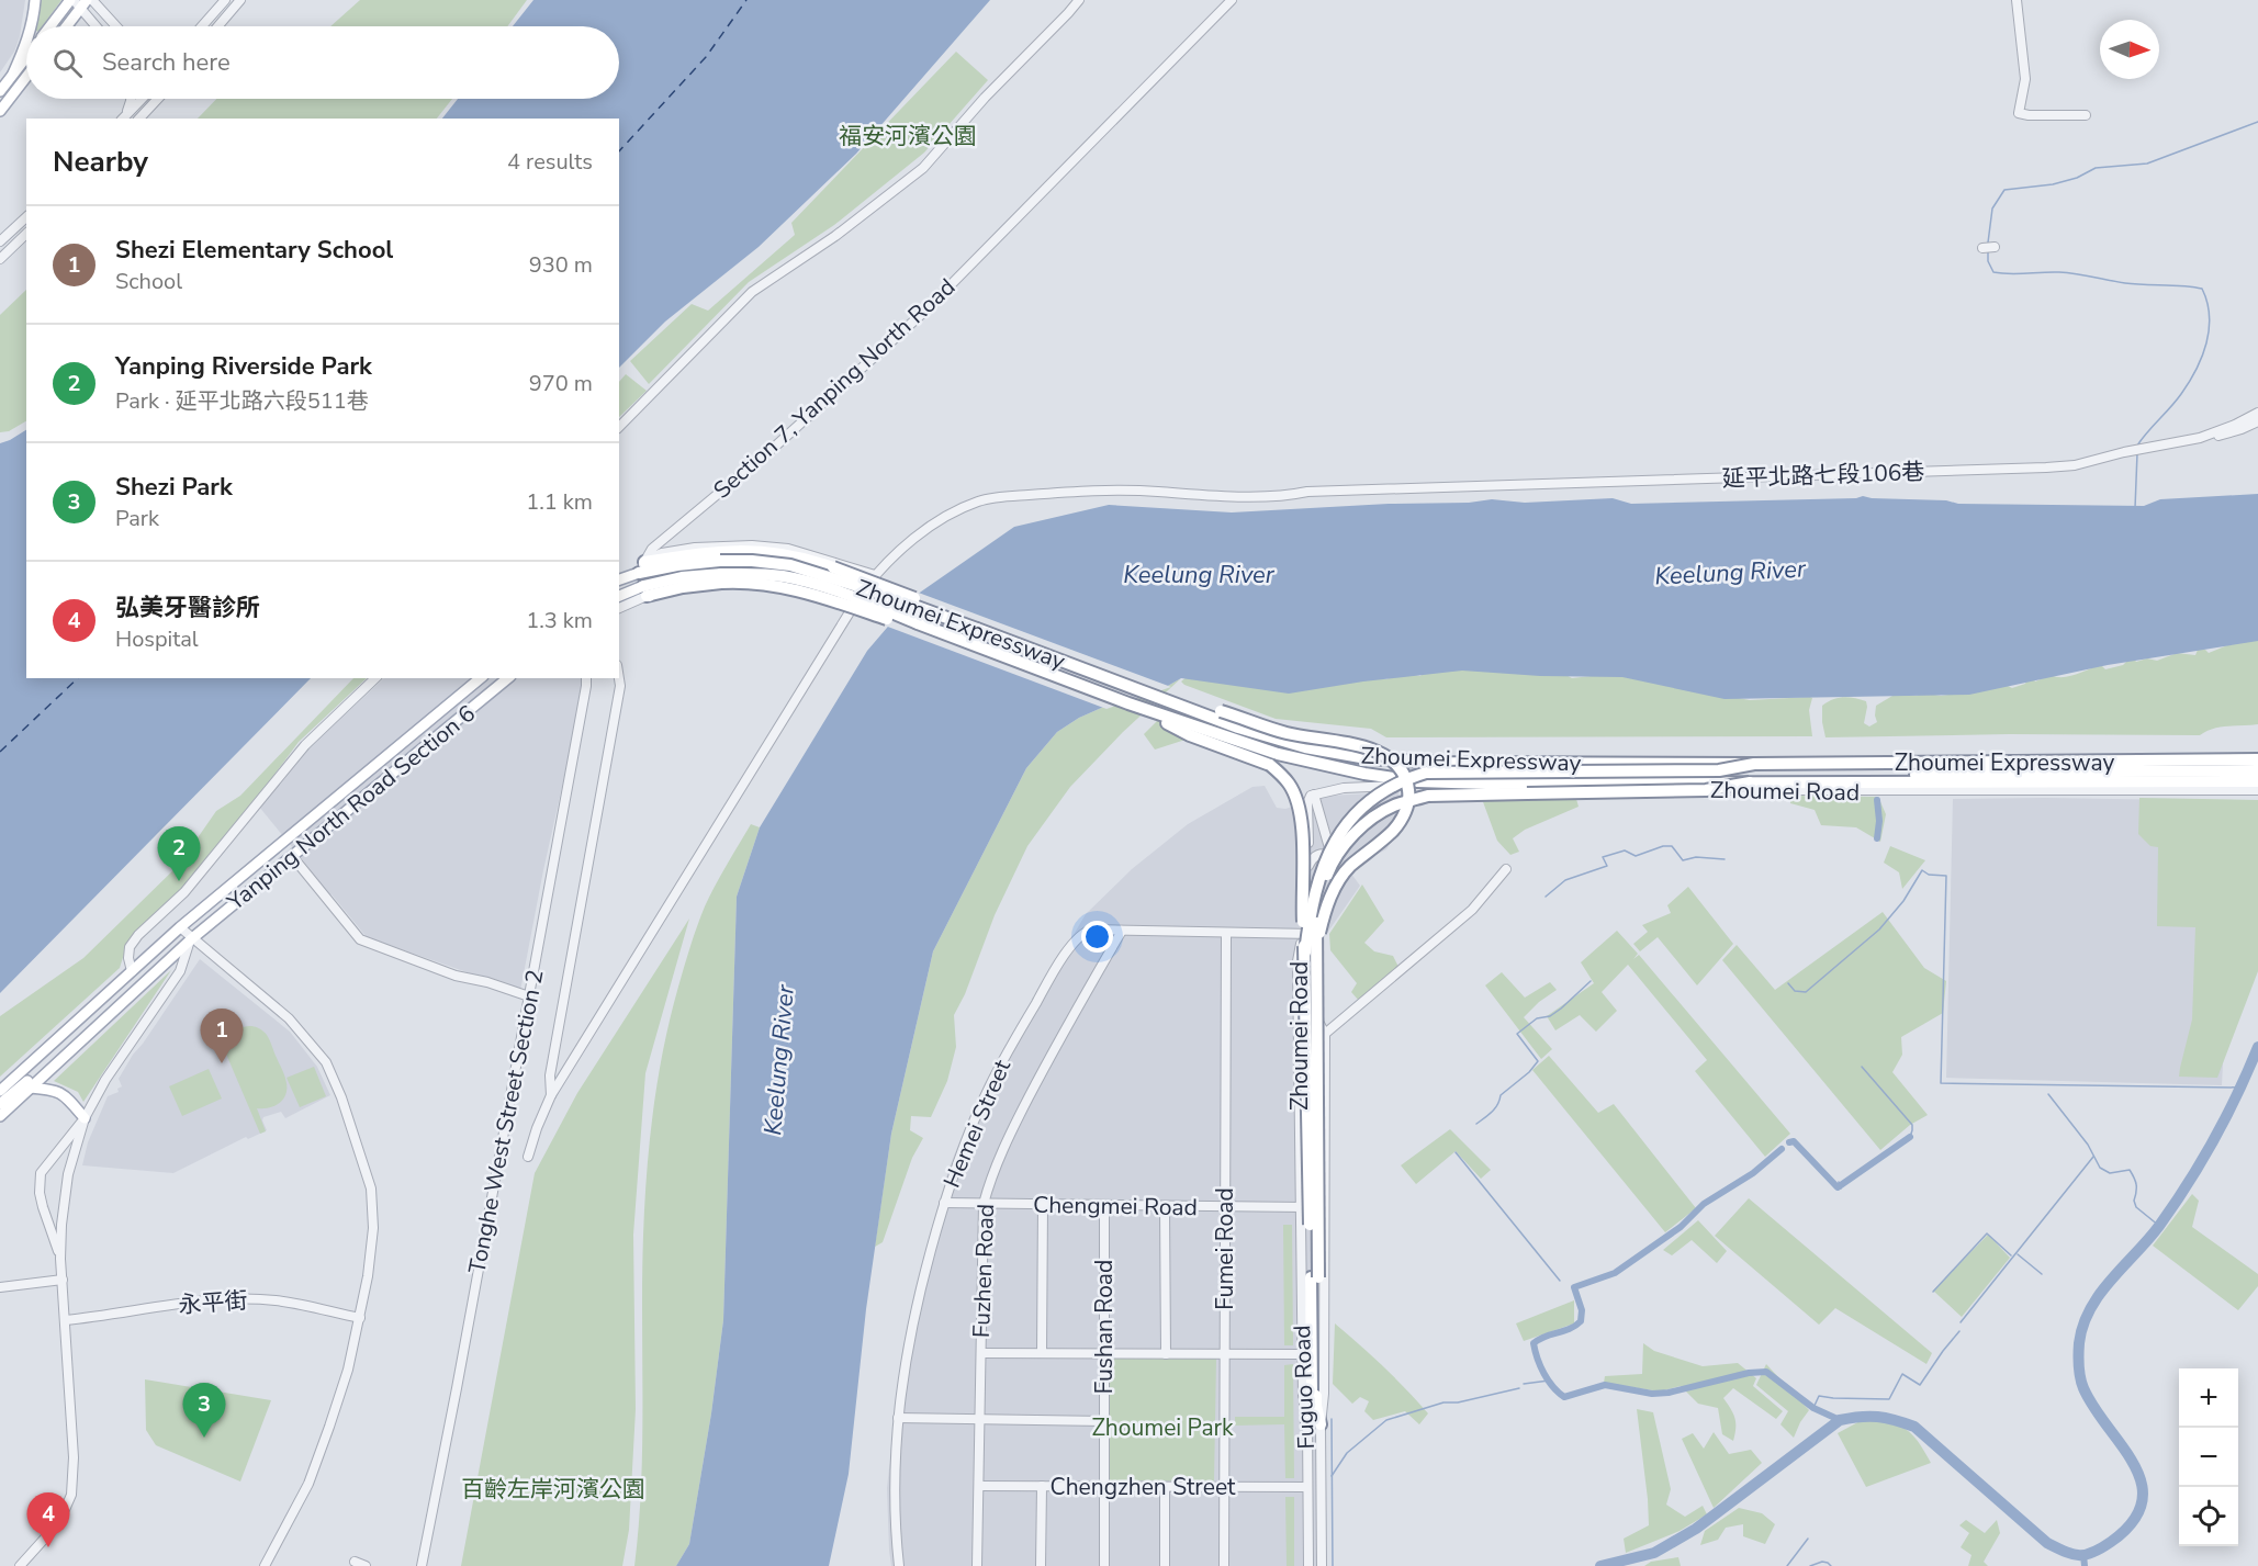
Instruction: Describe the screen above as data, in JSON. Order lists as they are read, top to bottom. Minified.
{"streets":{"highway":["Zhoumei Expressway"],"main road":["Section 7, Yanping North Road","Yanping North Road Section 6"],"street":["延平北路七段106巷","Zhoumei Road","Tonghe West Street Section 2","Hemei Street","Chengmei Road","Fumei Road","Fuzhen Road","永平街","Fushan Road","Fuguo Road","Chengzhen Street"]},"crossings":[["Section 7, Yanping North Road","Zhoumei Expressway"],["Zhoumei Road","Hemei Street"],["Zhoumei Road","Chengmei Road"],["Zhoumei Road","Fuguo Road"],["Hemei Street","Chengmei Road"],["Hemei Street","Fumei Road"],["Hemei Street","Fuzhen Road"],["Chengmei Road","Fumei Road"],["Chengmei Road","Fuzhen Road"],["Chengmei Road","Fushan Road"],["Chengmei Road","Fuguo Road"],["Fumei Road","Chengzhen Street"],["Fuzhen Road","Chengzhen Street"],["Fushan Road","Chengzhen Street"],["Fuguo Road","Chengzhen Street"]],"water":["Keelung River"],"parks":["福安河濱公園","Zhoumei Park","百齡左岸河濱公園"],"north":"right","page":{"search":"Search here","heading":["Nearby","4 results"],"list":[{"mark":"1","name":"Shezi Elementary School","note":"School","value":"930 m"},{"mark":"2","name":"Yanping Riverside Park","note":"Park · 延平北路六段511巷","value":"970 m"},{"mark":"3","name":"Shezi Park","note":"Park","value":"1.1 km"},{"mark":"4","name":"弘美牙醫診所","note":"Hospital","value":"1.3 km"}],"pins":["2","1","3","4"],"map_buttons":["+","−"]}}
